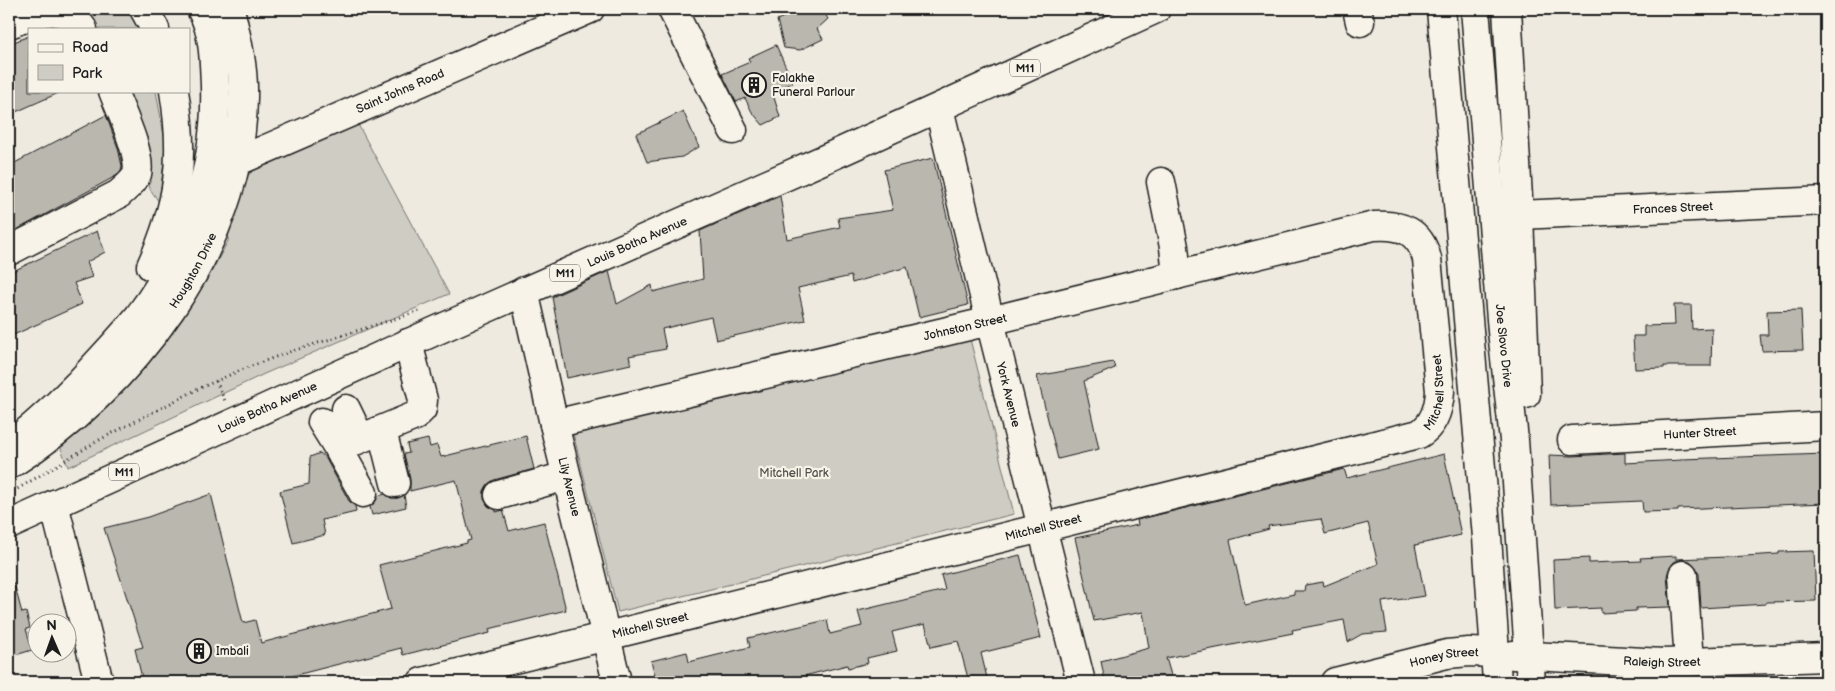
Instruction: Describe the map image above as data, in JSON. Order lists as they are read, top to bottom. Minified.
{"streets":{"street":["M11","Saint Johns Road","Frances Street","Louis Botha Avenue","Houghton Drive","Johnston Street","Joe Slovo Drive","Mitchell Street","York Avenue","Hunter Street","Lily Avenue","Honey Street","Raleigh Street"]},"crossings":[["Saint Johns Road","Houghton Drive"],["Louis Botha Avenue","York Avenue"],["Louis Botha Avenue","Lily Avenue"],["Johnston Street","Mitchell Street"],["Johnston Street","York Avenue"],["Johnston Street","Lily Avenue"],["Joe Slovo Drive","Raleigh Street"],["Mitchell Street","York Avenue"],["Mitchell Street","Lily Avenue"],["Honey Street","Raleigh Street"]],"parks":["Mitchell Park"],"places":{"building":["Falakhe Funeral Parlour","Imbali"]},"legend":["Road","Park"],"north":"top"}
